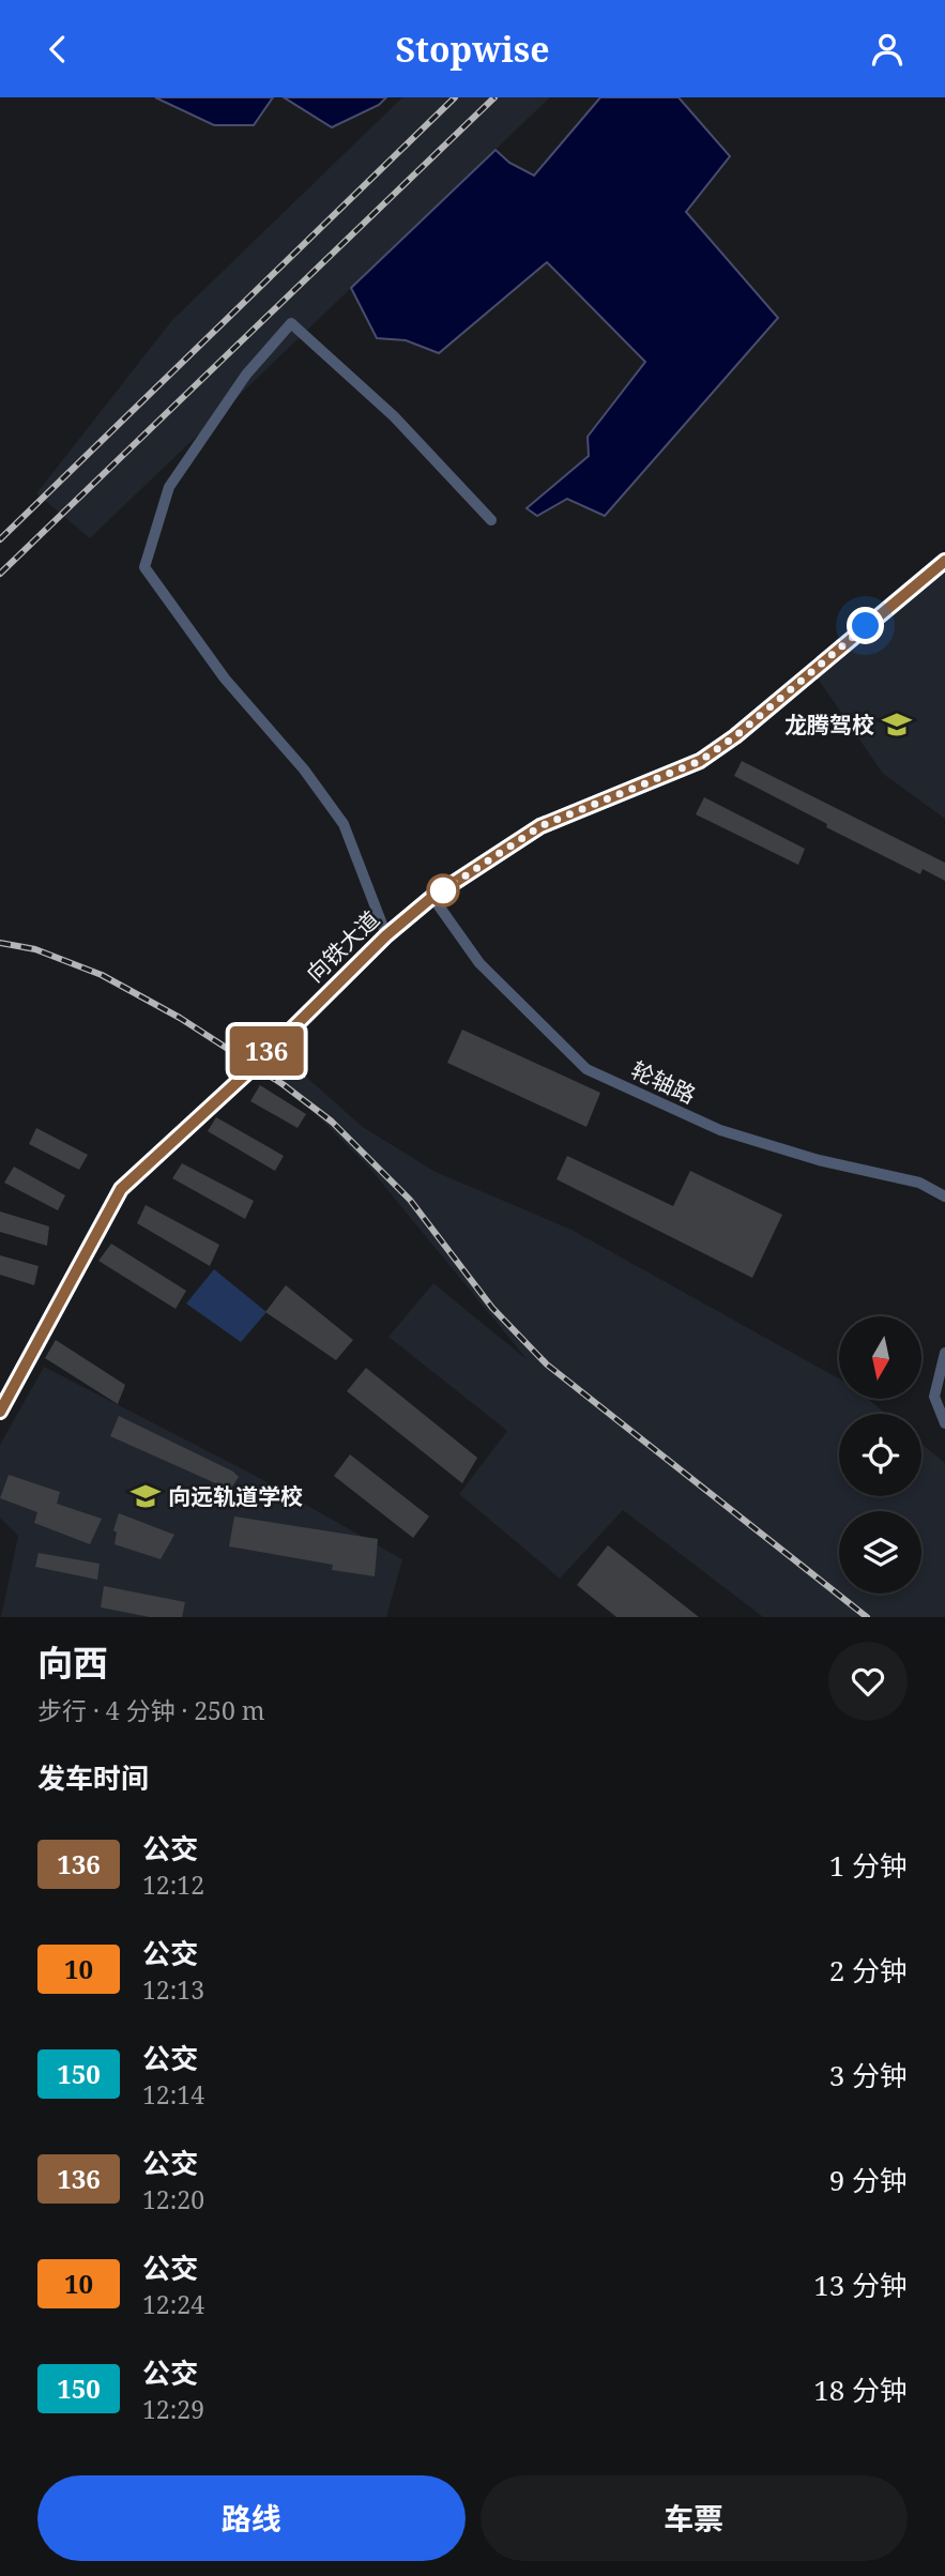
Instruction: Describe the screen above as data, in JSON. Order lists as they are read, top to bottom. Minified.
{"streets":{"street":["向铁大道","轮轴路"]},"crossings":[["向铁大道","轮轴路"]],"places":{"school or university":["龙腾驾校","向远轨道学校"]},"lines":["bus line 136"],"north":"bottom","page":{"header":"Stopwise","on_map":"136","heading":[["向西","步行 · 4 分钟 · 250 m"],"发车时间"],"list":[{"mark":"136","name":"公交","note":"12:12","value":"1 分钟"},{"mark":"10","name":"公交","note":"12:13","value":"2 分钟"},{"mark":"150","name":"公交","note":"12:14","value":"3 分钟"},{"mark":"136","name":"公交","note":"12:20","value":"9 分钟"},{"mark":"10","name":"公交","note":"12:24","value":"13 分钟"},{"mark":"150","name":"公交","note":"12:29","value":"18 分钟"}],"buttons":["路线","车票"]}}
